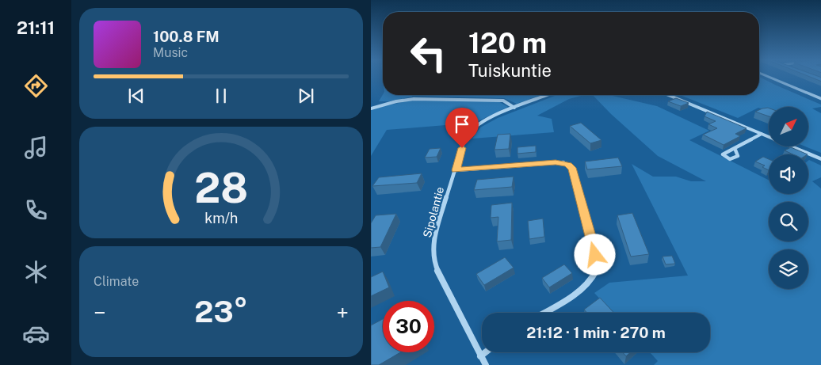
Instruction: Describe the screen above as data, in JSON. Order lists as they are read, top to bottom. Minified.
{"streets":{"street":["Sipolantie"]},"north":"top right","page":{"tabs":"21:11","turn":["120 m","Tuiskuntie"],"song":["100.8 FM","Music"],"tile":"Climate","heat":["−","23°","+"],"limit":"30","trip":"21:12 · 1 min · 270 m","gauge":["28","km/h"]}}
